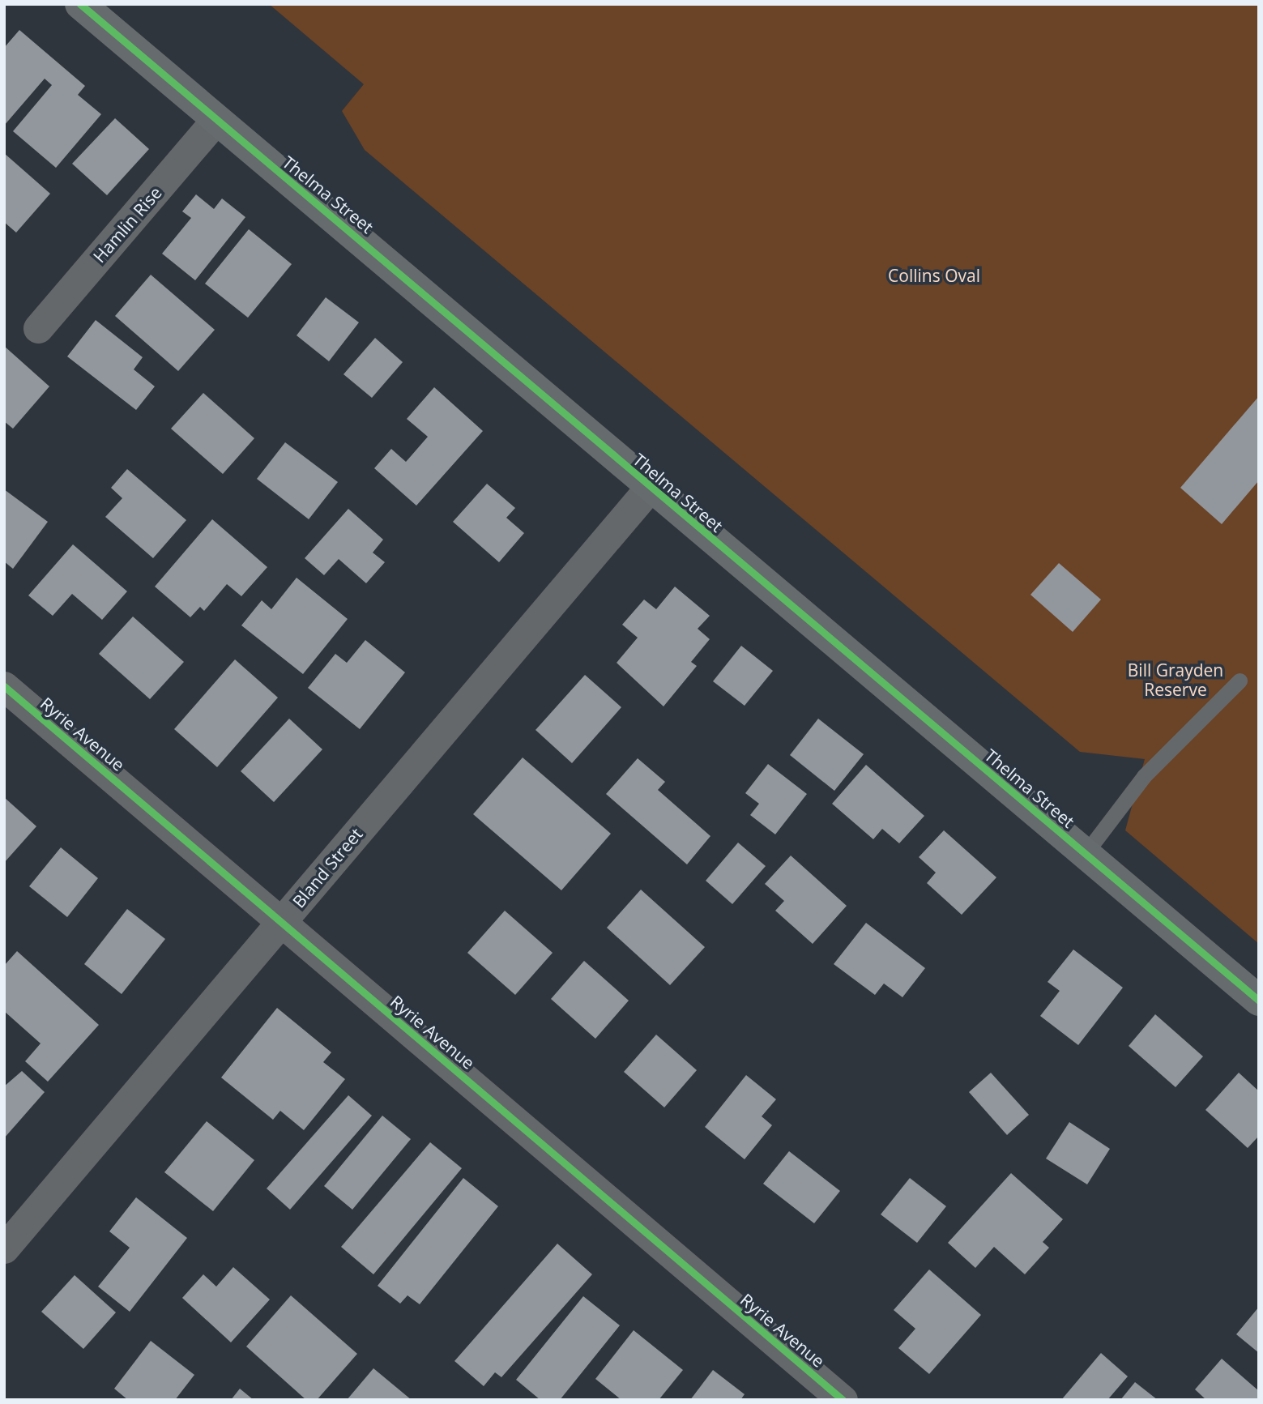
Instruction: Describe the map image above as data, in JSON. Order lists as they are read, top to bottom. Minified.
{"streets":{"main road":["Thelma Street"],"street":["Hamlin Rise","Ryrie Avenue","Bland Street"]},"crossings":[["Thelma Street","Hamlin Rise"],["Thelma Street","Bland Street"],["Ryrie Avenue","Bland Street"]],"parks":["Collins Oval","Bill Grayden Reserve"]}
